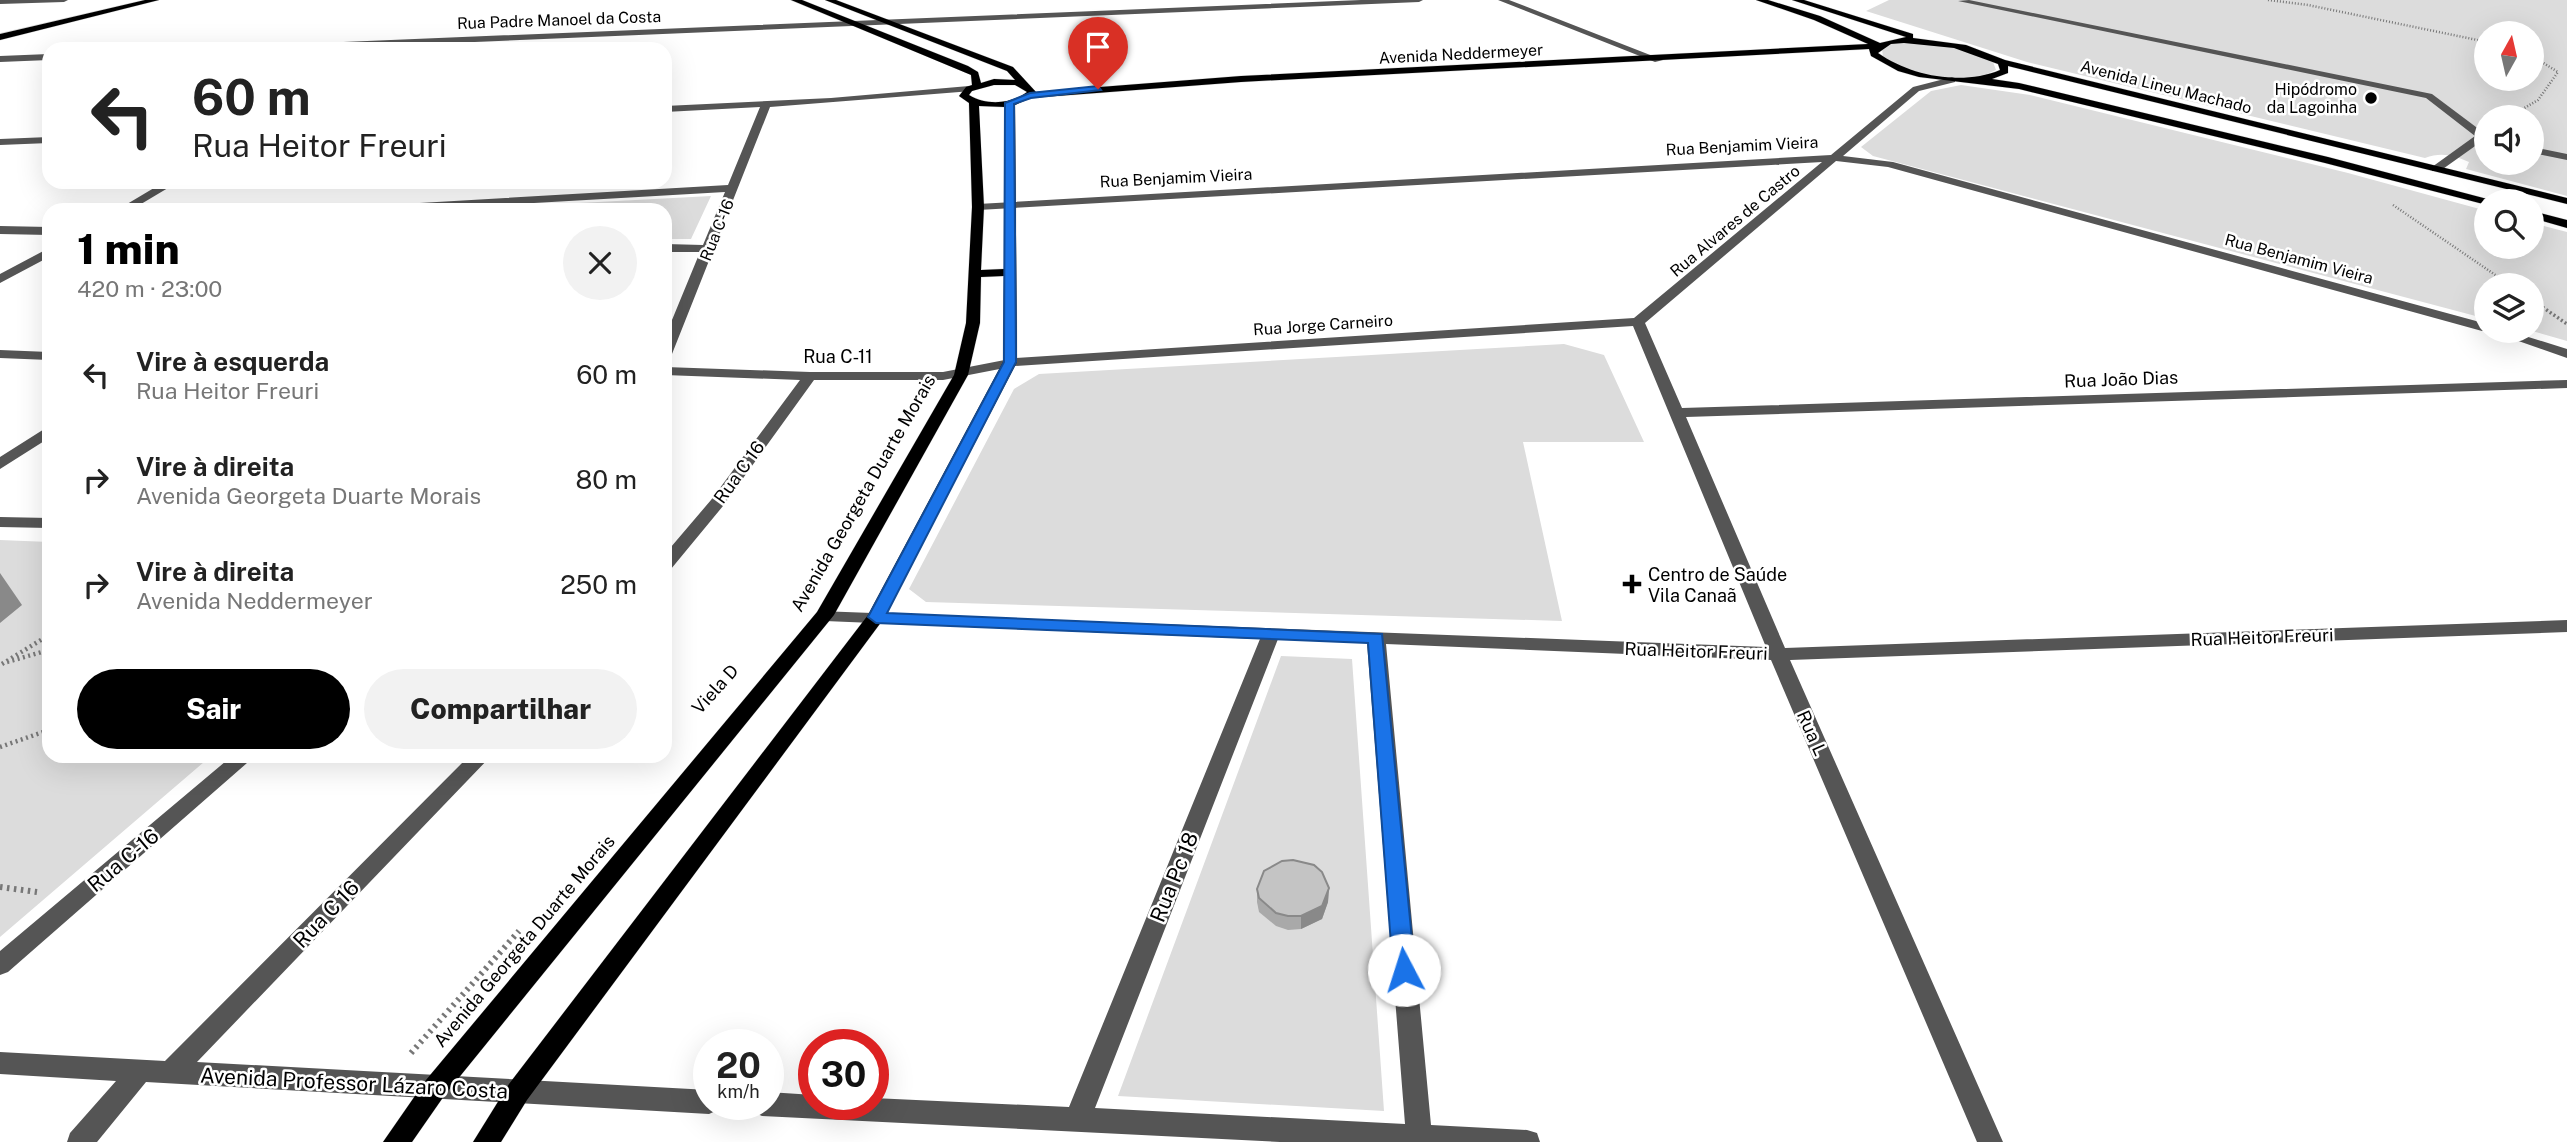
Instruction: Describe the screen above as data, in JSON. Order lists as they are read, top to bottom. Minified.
{"streets":{"main road":["Avenida Neddermeyer","Avenida Lineu Machado","Avenida Georgeta Duarte Morais"],"street":["Rua Padre Manoel da Costa","Rua Benjamim Vieira","Rua Alvares de Castro","Rua C-16","Rua Jorge Carneiro","Rua C-11","Rua João Dias","Rua C 16","Rua Heitor Freuri","Rua L","Rua Pc 18","Avenida Professor Lázaro Costa"]},"crossings":[["Avenida Neddermeyer","Avenida Lineu Machado"],["Avenida Lineu Machado","Rua Alvares de Castro"],["Rua Benjamim Vieira","Rua Alvares de Castro"],["Rua Benjamim Vieira","Avenida Georgeta Duarte Morais"],["Rua Alvares de Castro","Rua Jorge Carneiro"],["Rua Alvares de Castro","Rua L"],["Rua Jorge Carneiro","Rua C-11"],["Rua Jorge Carneiro","Rua L"],["Rua C-11","Rua C 16"],["Rua C-11","Avenida Georgeta Duarte Morais"],["Rua João Dias","Rua L"],["Rua C 16","Avenida Professor Lázaro Costa"],["Avenida Georgeta Duarte Morais","Rua Heitor Freuri"],["Avenida Georgeta Duarte Morais","Avenida Professor Lázaro Costa"],["Rua Heitor Freuri","Rua L"],["Rua Heitor Freuri","Rua Pc 18"]],"places":{"other":["Hipódromo da Lagoinha"],"health":["Centro de Saúde Vila Canaã"]},"north":"top","page":{"turn":["60 m","Rua Heitor Freuri"],"heading":["1 min","420 m · 23:00"],"list":[{"name":"Vire à esquerda","note":"Rua Heitor Freuri","value":"60 m"},{"name":"Vire à direita","note":"Avenida Georgeta Duarte Morais","value":"80 m"},{"name":"Vire à direita","note":"Avenida Neddermeyer","value":"250 m"}],"buttons":["Sair","Compartilhar"],"speed":"20 km/h","limit":"30"}}
